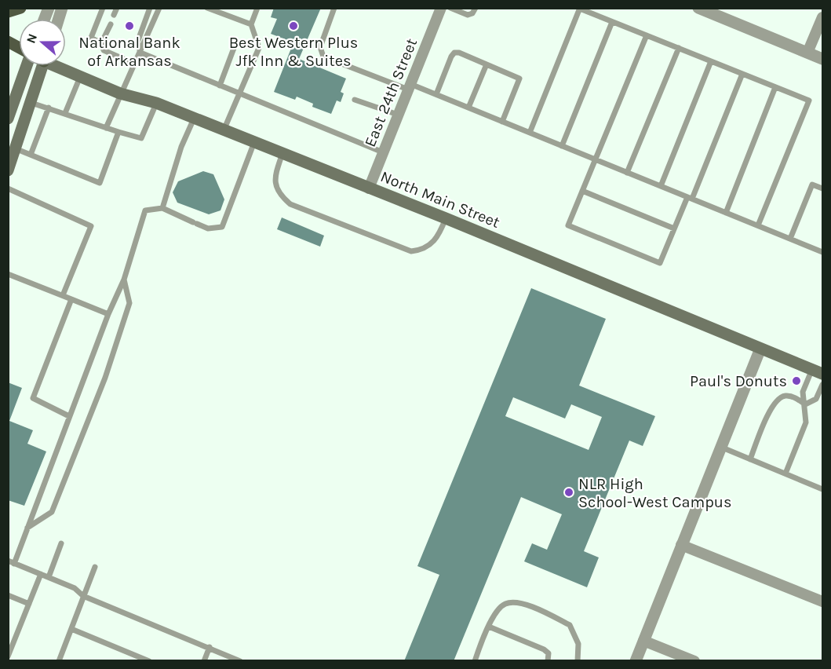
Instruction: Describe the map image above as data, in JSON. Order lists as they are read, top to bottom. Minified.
{"streets":{"main road":["North Main Street"],"street":["East 24th Street"]},"crossings":[["East 24th Street","North Main Street"]],"places":["National Bank of Arkansas","Best Western Plus Jfk Inn & Suites","Paul's Donuts","NLR High School-West Campus"],"north":"left"}
